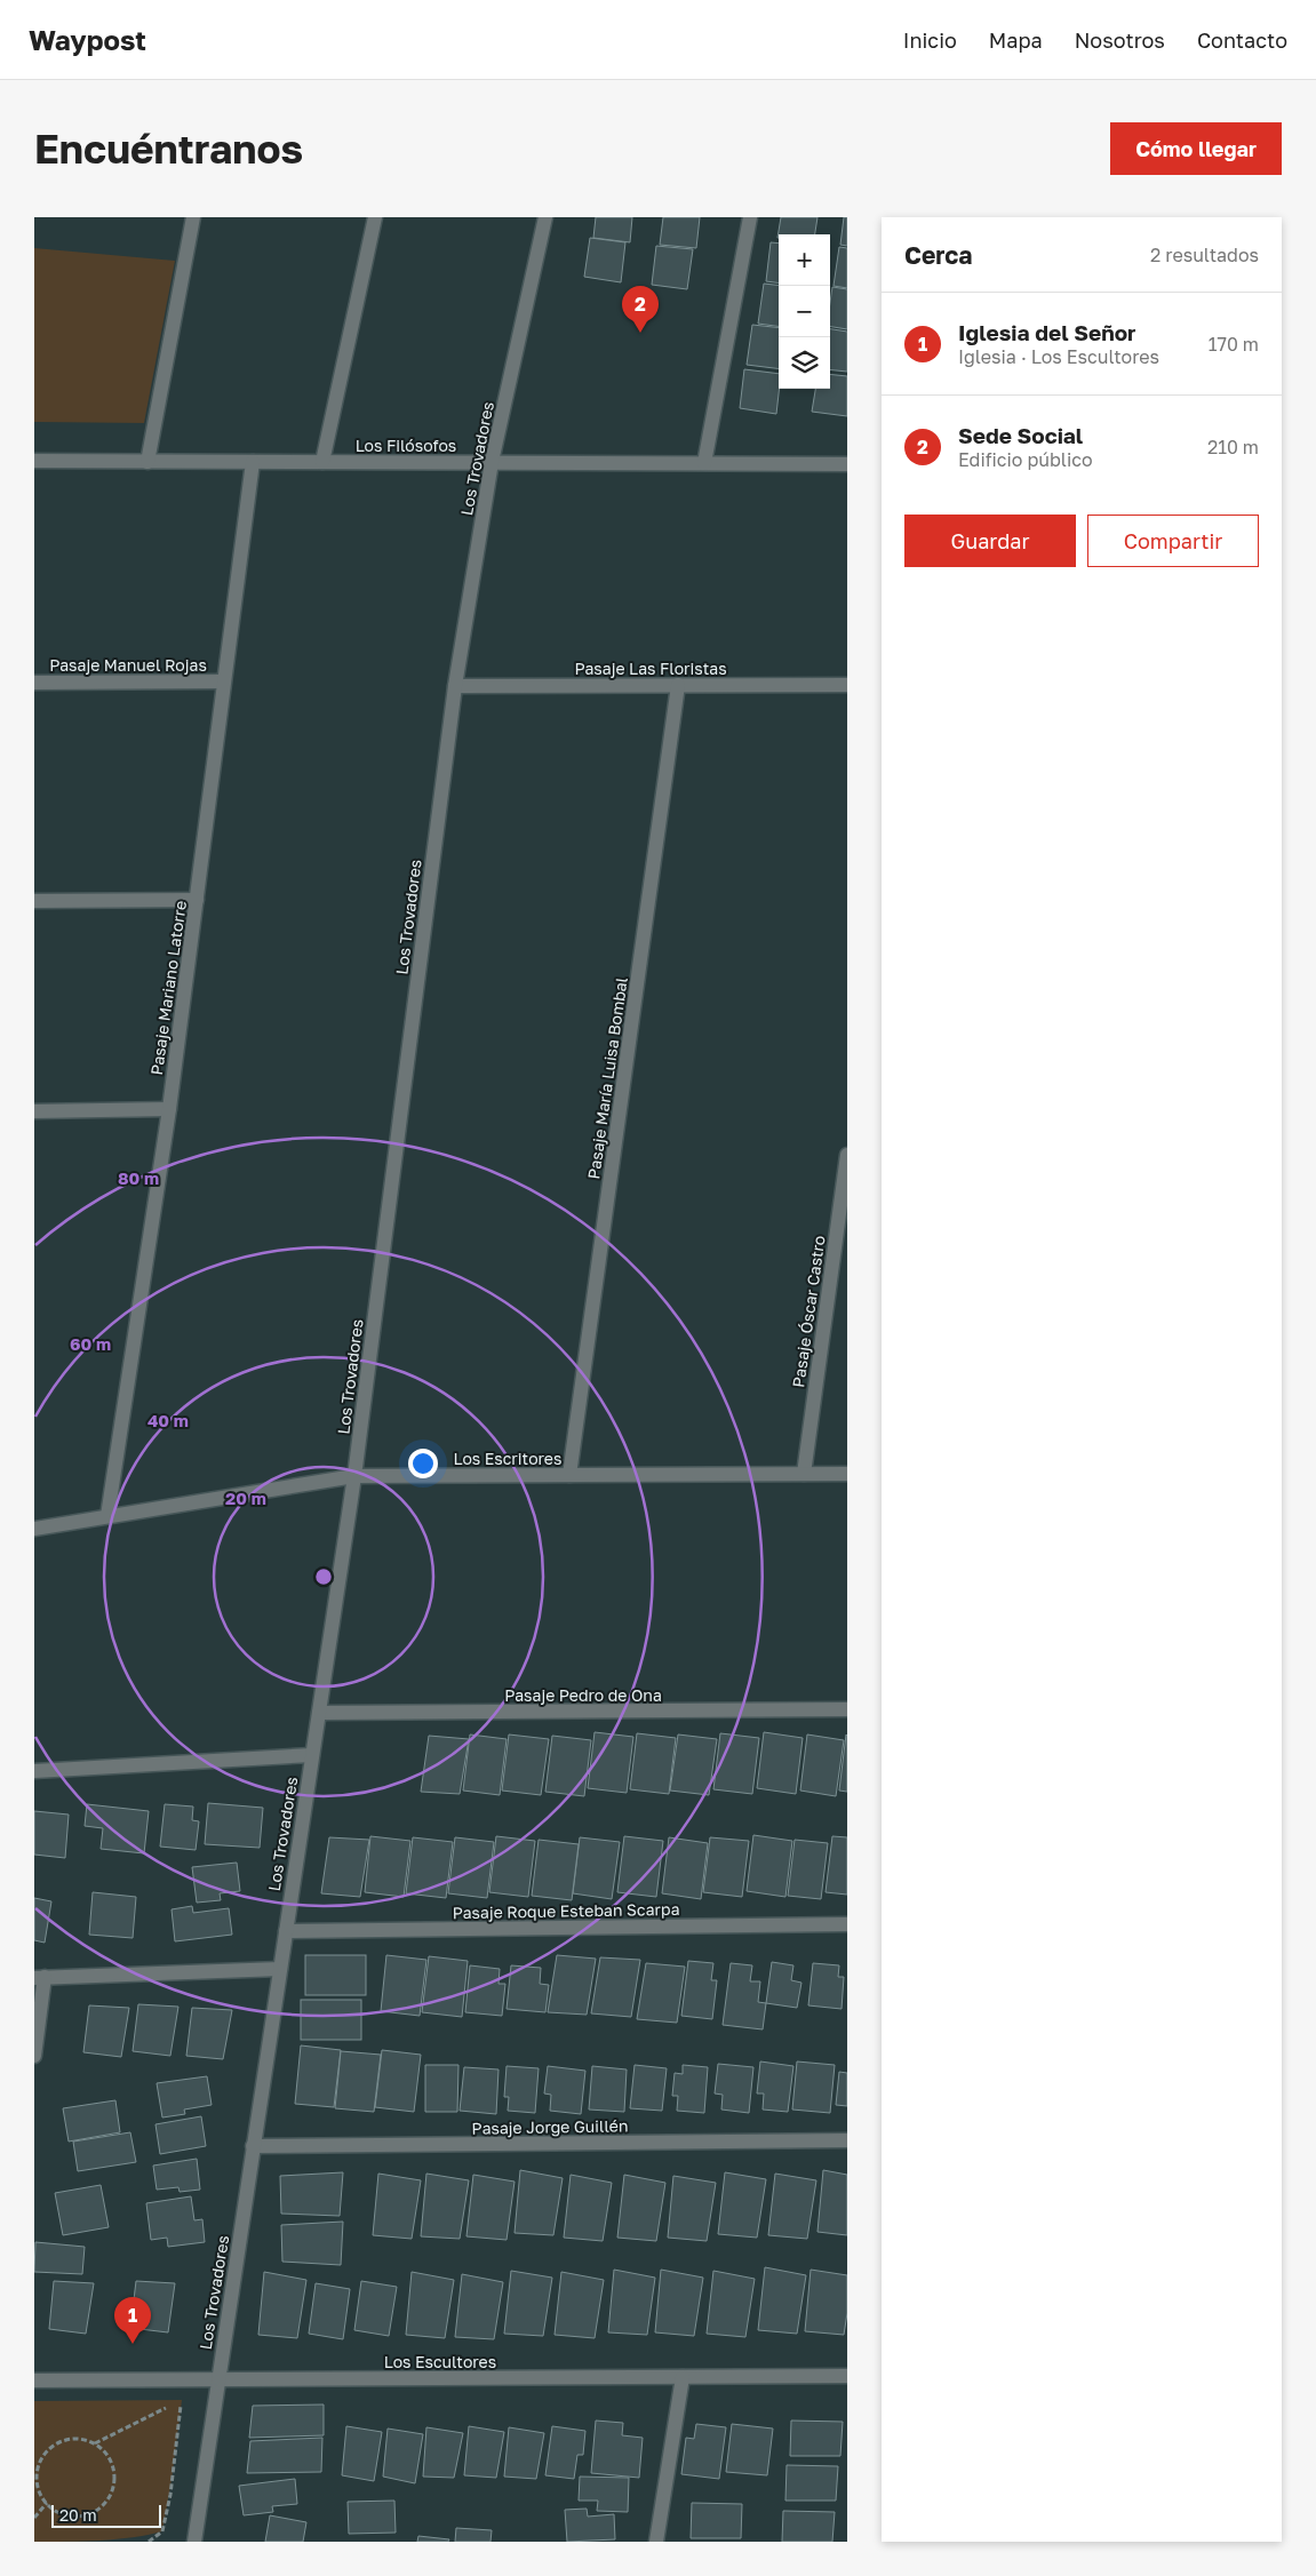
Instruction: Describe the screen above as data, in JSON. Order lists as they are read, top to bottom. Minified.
{"streets":{"street":["Los Filósofos","Los Trovadores","Pasaje Manuel Rojas","Pasaje Las Floristas","Pasaje Mariano Latorre","Pasaje María Luisa Bombal","Pasaje Óscar Castro","Los Escritores","Pasaje Pedro de Ona","Pasaje Roque Esteban Scarpa","Pasaje Jorge Guillén","Los Escultores"]},"crossings":[["Los Filósofos","Los Trovadores"],["Los Filósofos","Pasaje Mariano Latorre"],["Los Trovadores","Pasaje Las Floristas"],["Los Trovadores","Los Escritores"],["Los Trovadores","Pasaje Pedro de Ona"],["Los Trovadores","Pasaje Roque Esteban Scarpa"],["Los Trovadores","Pasaje Jorge Guillén"],["Los Trovadores","Los Escultores"],["Pasaje Manuel Rojas","Pasaje Mariano Latorre"],["Pasaje Las Floristas","Pasaje María Luisa Bombal"],["Pasaje Mariano Latorre","Los Escritores"],["Pasaje María Luisa Bombal","Los Escritores"],["Pasaje Óscar Castro","Los Escritores"]],"scale_bar":"20 m","page":{"header":"Waypost","nav":["Inicio","Mapa","Nosotros","Contacto"],"buttons":["Cómo llegar",["Guardar","Compartir"]],"title":"Encuéntranos","heading":["Cerca","2 resultados"],"map_buttons":["+","−"],"pins":["2","1"],"list":[{"mark":"1","name":"Iglesia del Señor","note":"Iglesia · Los Escultores","value":"170 m"},{"mark":"2","name":"Sede Social","note":"Edificio público","value":"210 m"}],"scale":"20 m"},"rings":["80 m","60 m","40 m","20 m"]}
